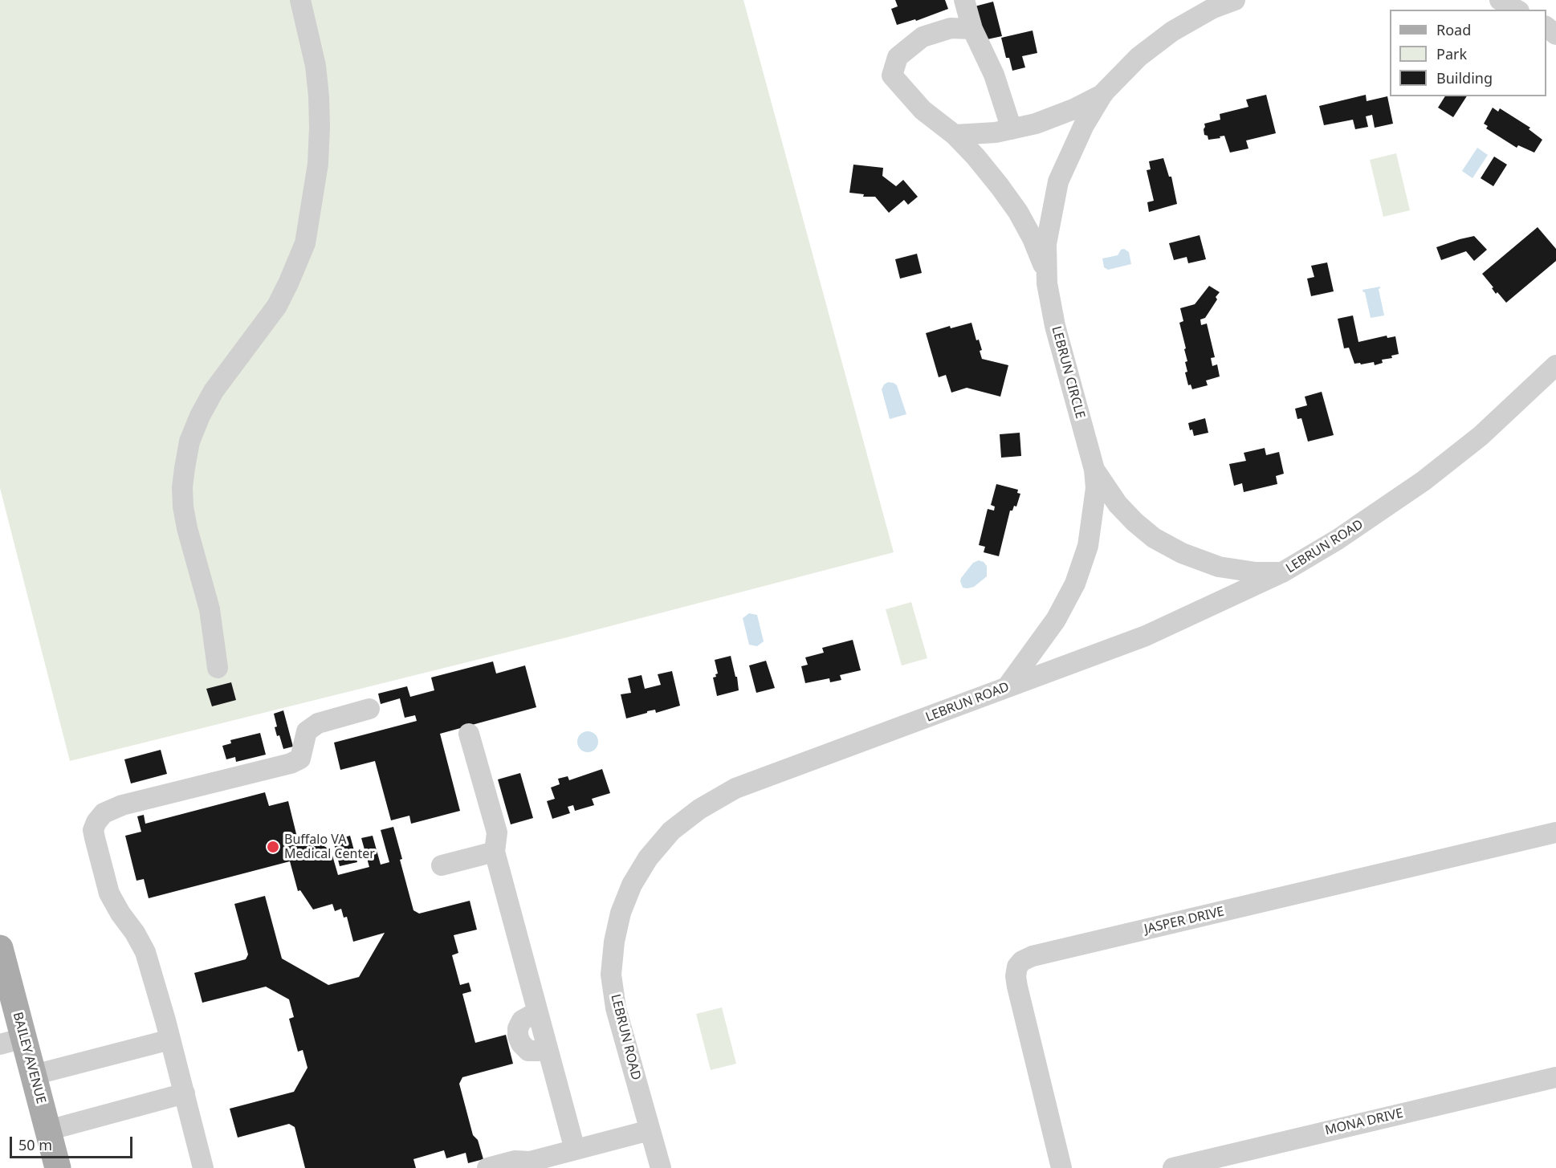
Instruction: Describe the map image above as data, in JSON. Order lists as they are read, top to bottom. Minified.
{"streets":{"main road":["BAILEY AVENUE"],"street":["LEBRUN CIRCLE","LEBRUN ROAD","JASPER DRIVE","MONA DRIVE"]},"crossings":[["LEBRUN CIRCLE","LEBRUN ROAD"]],"places":["Buffalo VA Medical Center"],"legend":["Road","Park","Building"],"scale_bar":"50 m"}
